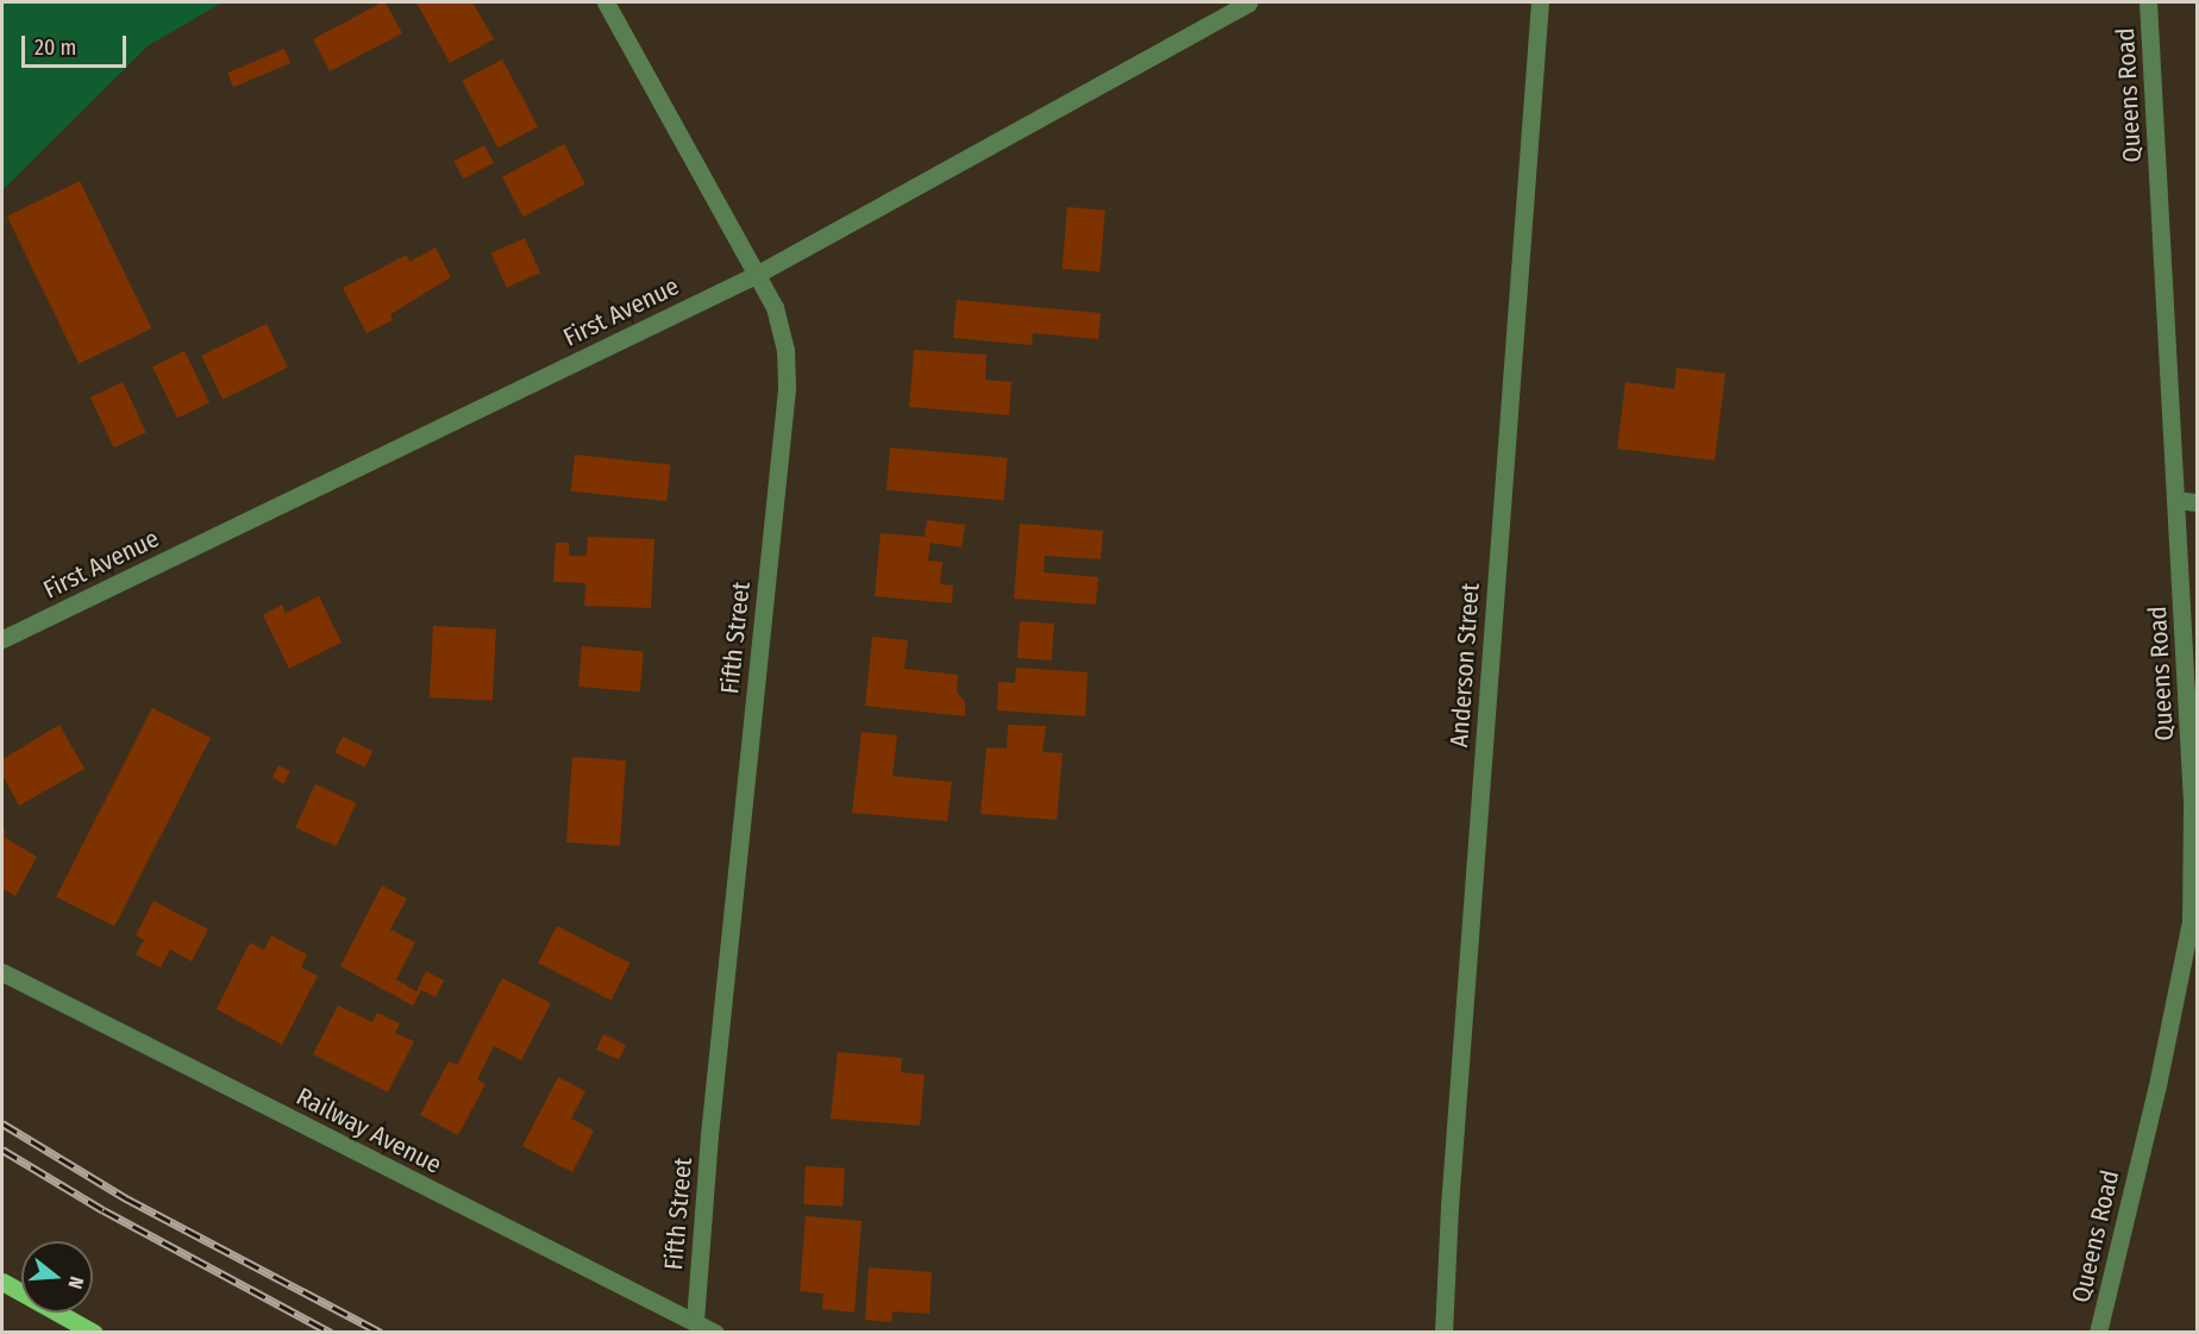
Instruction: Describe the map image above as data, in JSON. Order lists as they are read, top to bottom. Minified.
{"streets":{"street":["Queens Road","First Avenue","Fifth Street","Anderson Street","Railway Avenue"]},"crossings":[["First Avenue","Fifth Street"],["Fifth Street","Railway Avenue"]],"scale_bar":"20 m","north":"right"}
